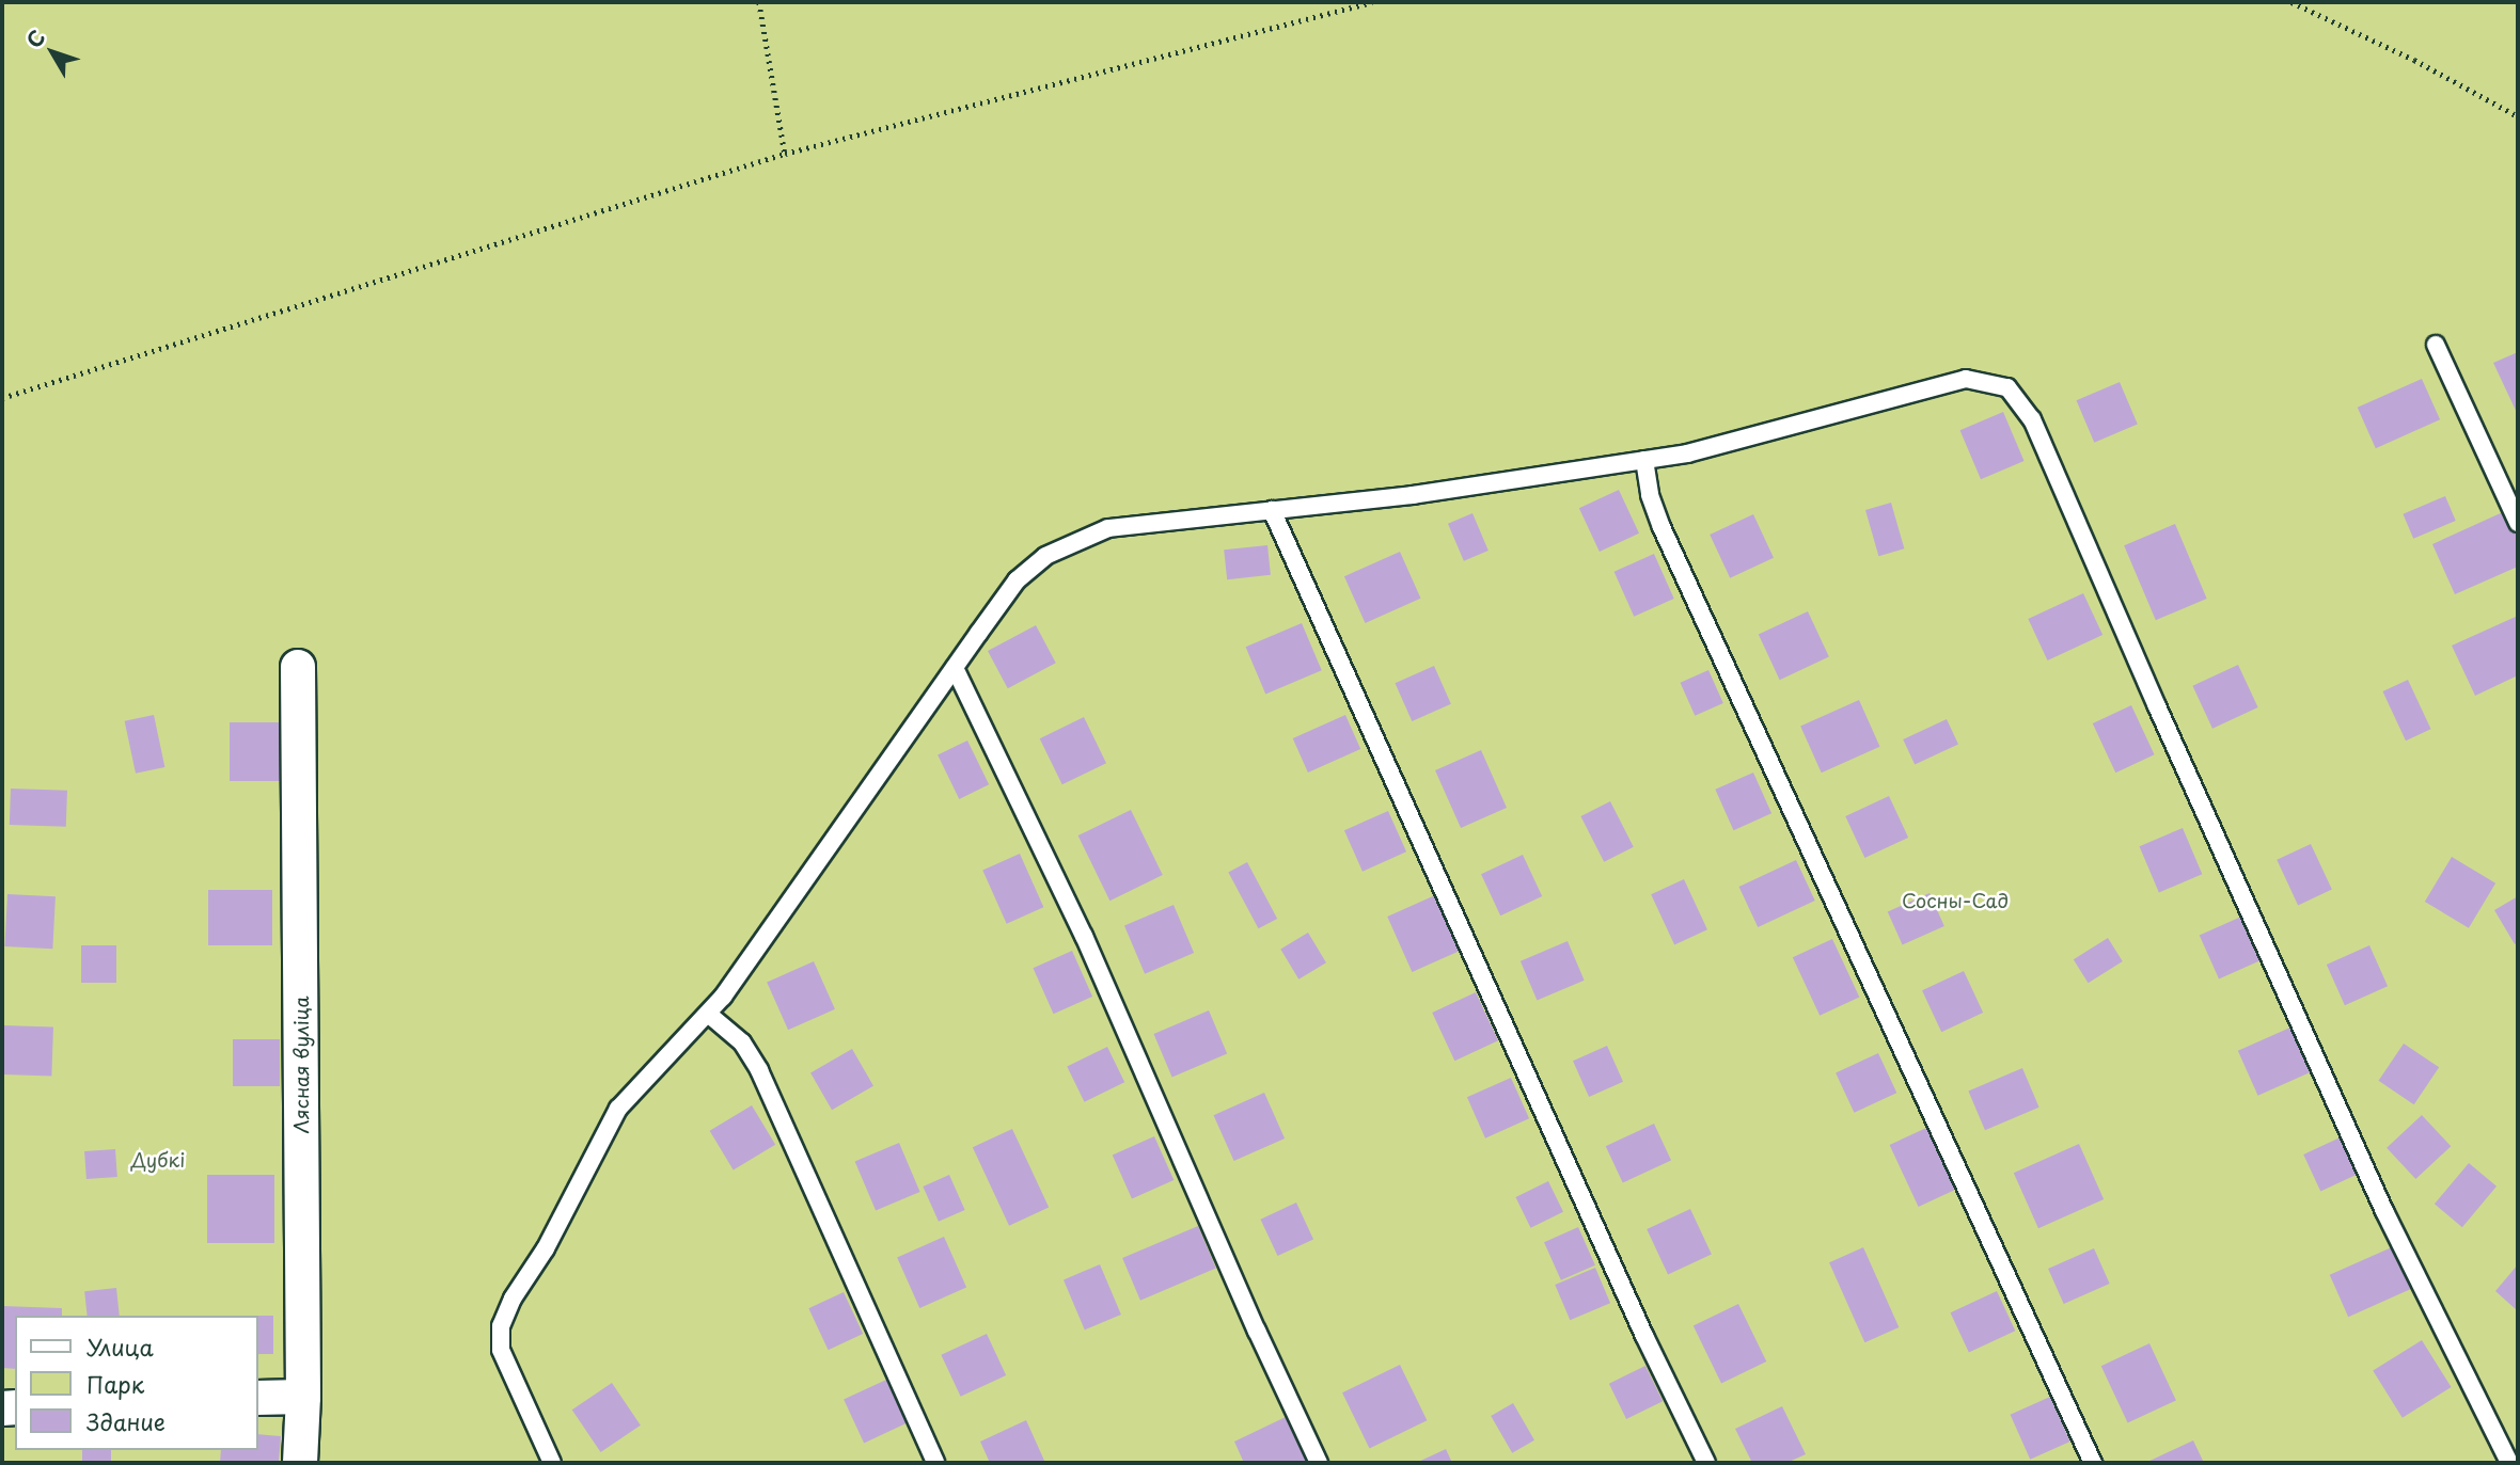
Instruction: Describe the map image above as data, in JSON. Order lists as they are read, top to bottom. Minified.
{"streets":{"street":["Лясная вуліца"]},"parks":["Сосны-Сад","Дубкі"],"legend":["Улица","Парк","Здание"],"north":"top left"}
